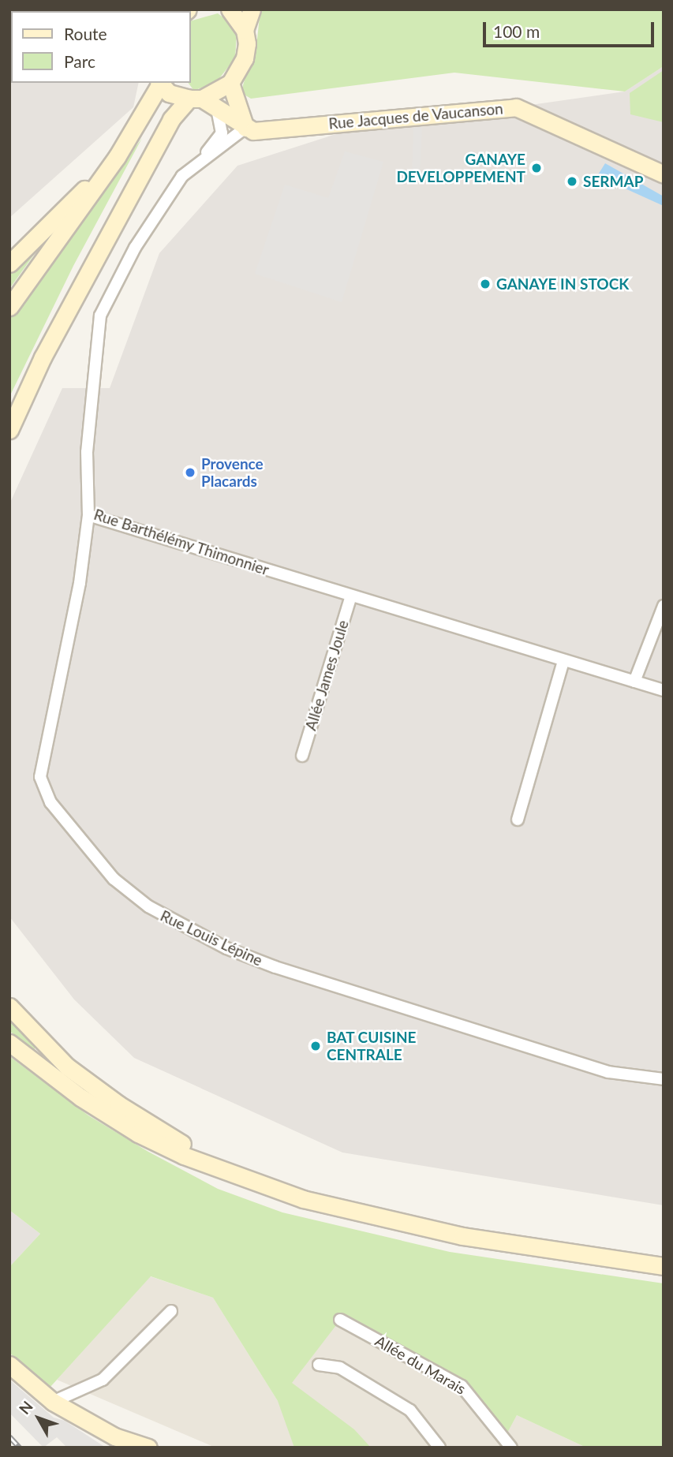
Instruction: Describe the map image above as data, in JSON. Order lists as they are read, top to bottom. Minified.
{"streets":{"main road":["Rue Jacques de Vaucanson"],"street":["Rue Barthélémy Thimonnier","Allée James Joule","Rue Louis Lépine","Allée du Marais"]},"crossings":[["Rue Jacques de Vaucanson","Rue Barthélémy Thimonnier"],["Rue Barthélémy Thimonnier","Allée James Joule"],["Rue Barthélémy Thimonnier","Rue Louis Lépine"]],"places":["GANAYE DEVELOPPEMENT","SERMAP","GANAYE IN STOCK","Provence Placards","BAT CUISINE CENTRALE"],"legend":["Route","Parc"],"scale_bar":"100 m","north":"top left"}
